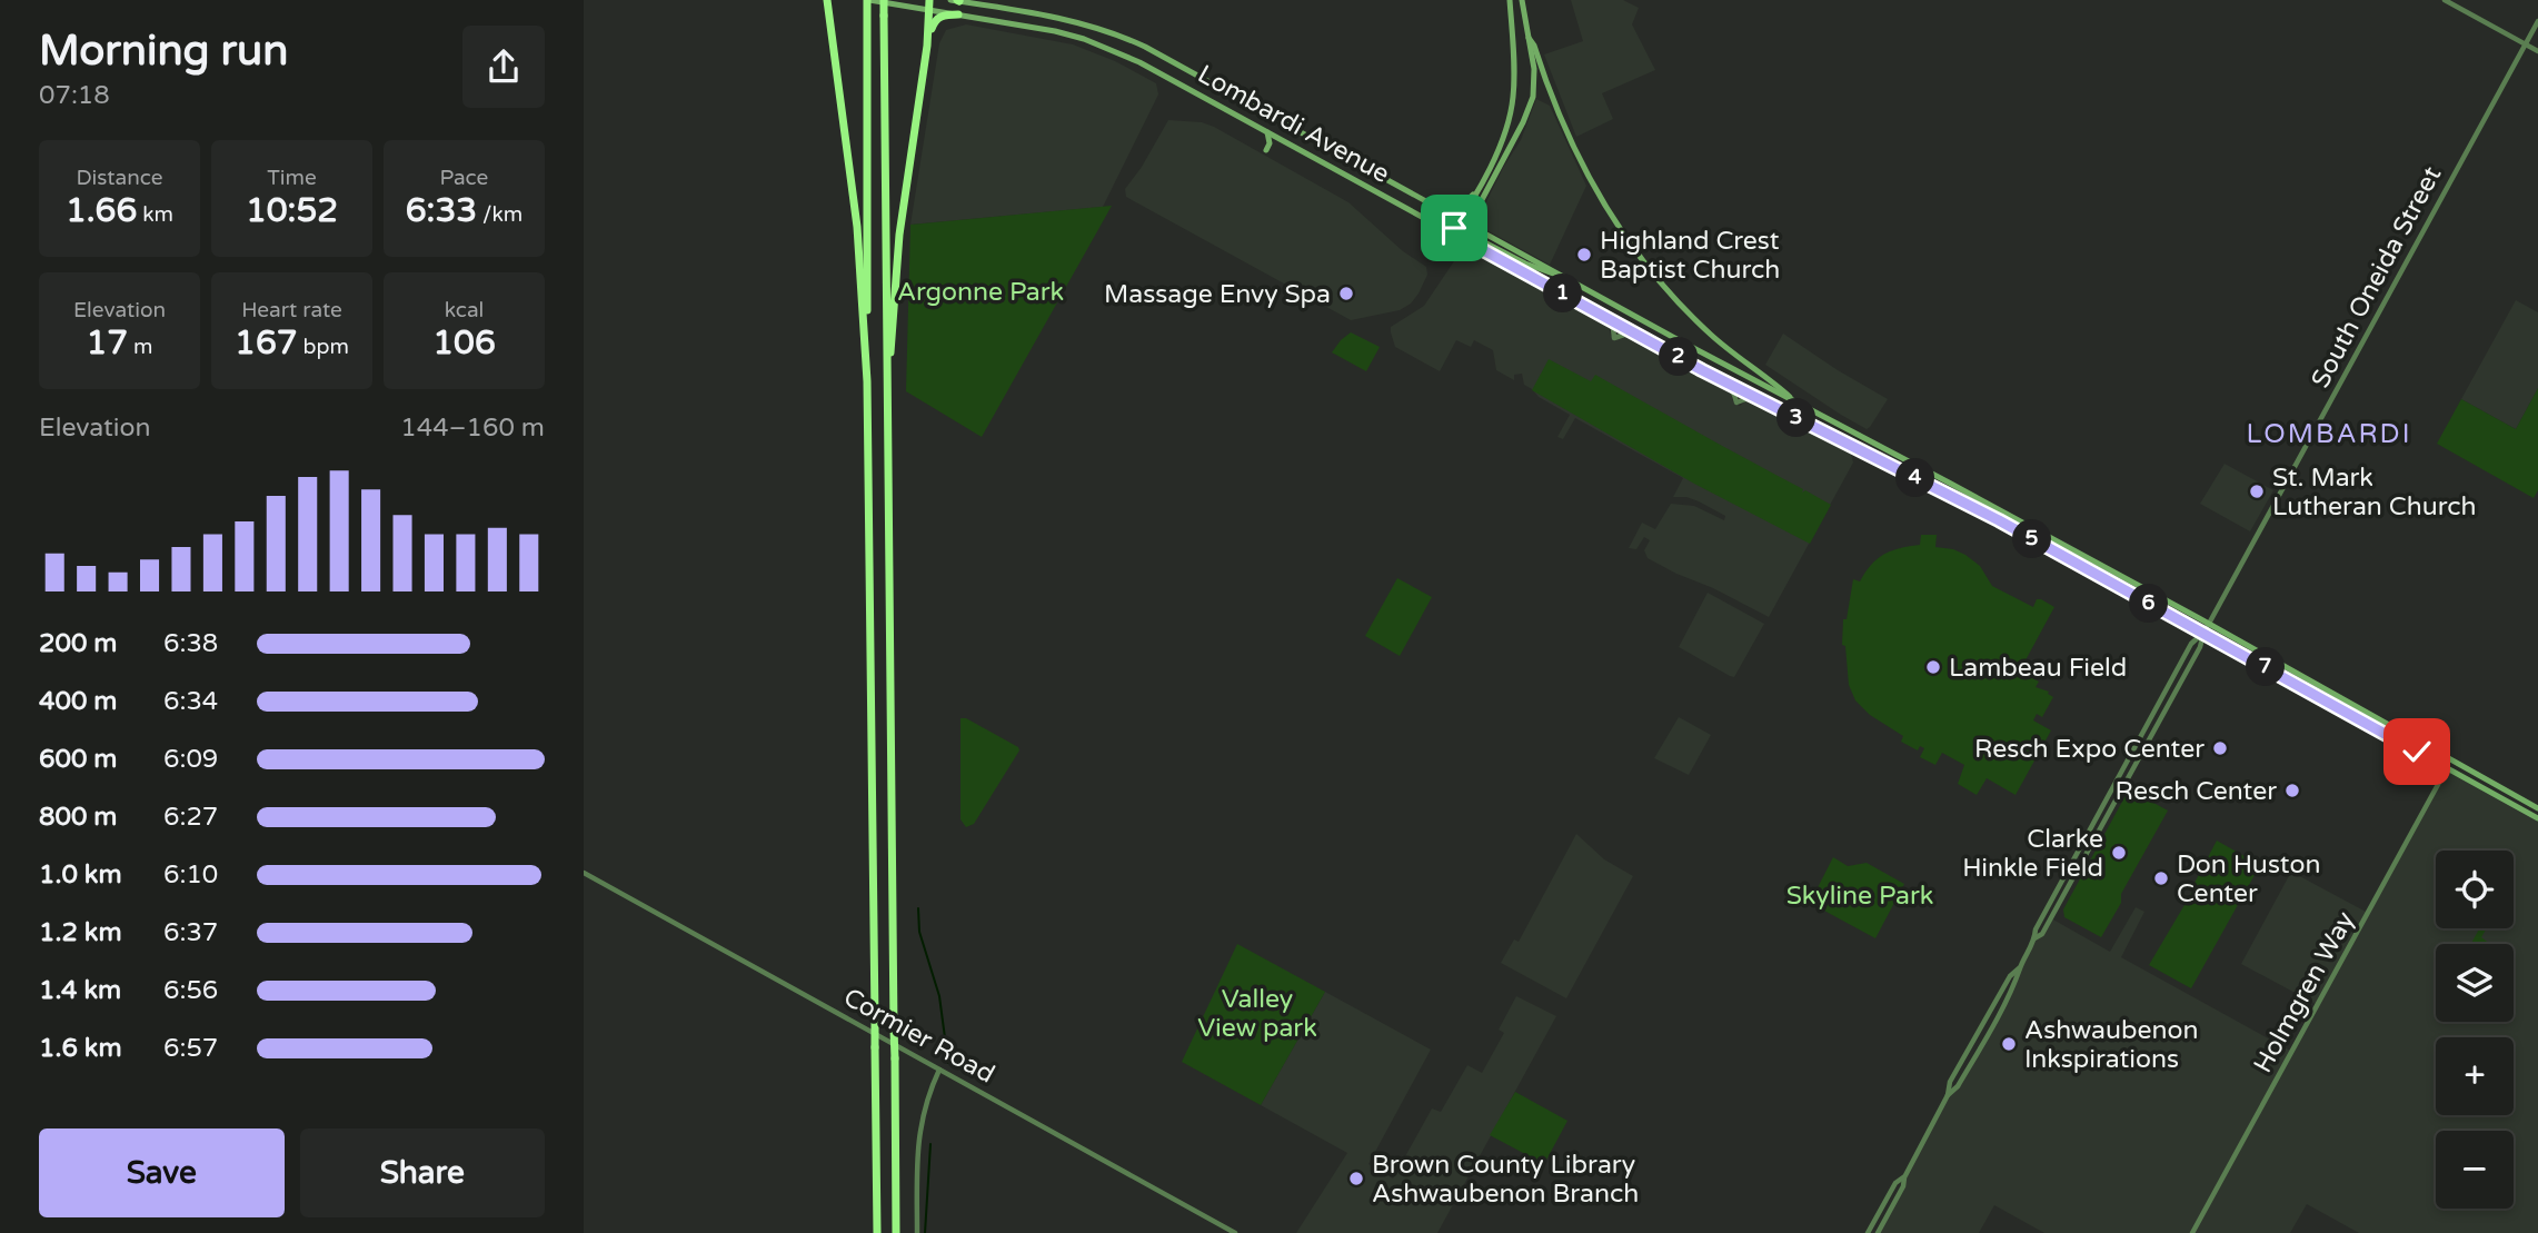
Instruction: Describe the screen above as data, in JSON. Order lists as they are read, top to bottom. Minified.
{"streets":{"main road":["Lombardi Avenue"],"street":["South Oneida Street","Holmgren Way","Cormier Road"]},"crossings":[["Lombardi Avenue","South Oneida Street"],["Lombardi Avenue","Holmgren Way"]],"districts":["LOMBARDI"],"parks":["Argonne Park","Skyline Park","Valley View park"],"places":["Highland Crest Baptist Church","Massage Envy Spa","St. Mark Lutheran Church","Lambeau Field","Resch Expo Center","Resch Center","Clarke Hinkle Field","Don Huston Center","Ashwaubenon Inkspirations","Brown County Library Ashwaubenon Branch"],"page":{"heading":["Morning run","07:18"],"stats":[["Distance","1.66 km"],["Time","10:52"],["Pace","6:33 /km"],["Elevation","17 m"],["Heart rate","167 bpm"],["kcal","106"]],"pins":["1","2","3","4","5","6","7"],"chart":["Elevation","144–160 m"],"list":[{"name":"200 m","note":"6:38"},{"name":"400 m","note":"6:34"},{"name":"600 m","note":"6:09"},{"name":"800 m","note":"6:27"},{"name":"1.0 km","note":"6:10"},{"name":"1.2 km","note":"6:37"},{"name":"1.4 km","note":"6:56"},{"name":"1.6 km","note":"6:57"}],"map_buttons":["+","−"],"buttons":["Save","Share"]}}
